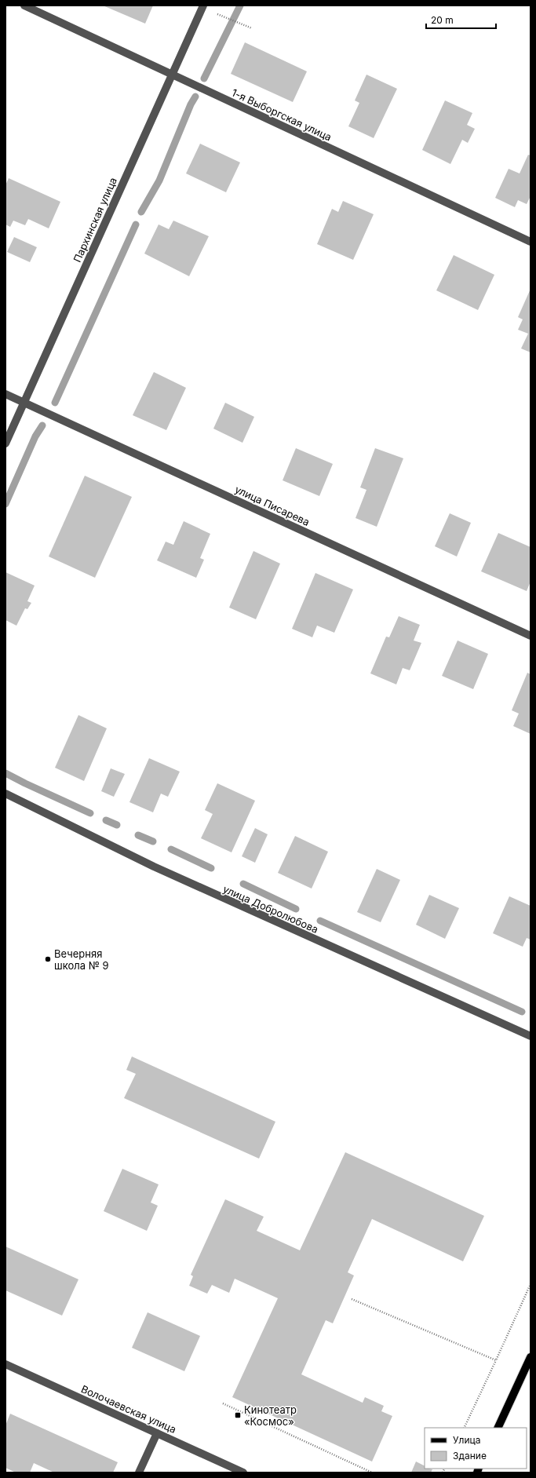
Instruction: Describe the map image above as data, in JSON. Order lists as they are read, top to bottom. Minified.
{"streets":{"street":["1-я Выборгская улица","Пархинская улица","улица Писарева","улица Добролюбова","Волочаевская улица"]},"crossings":[["1-я Выборгская улица","Пархинская улица"],["Пархинская улица","улица Писарева"]],"places":{"other":["Вечерняя школа № 9"],"transit":["Кинотеатр «Космос»"]},"legend":["Улица","Здание"],"scale_bar":"20 m"}
